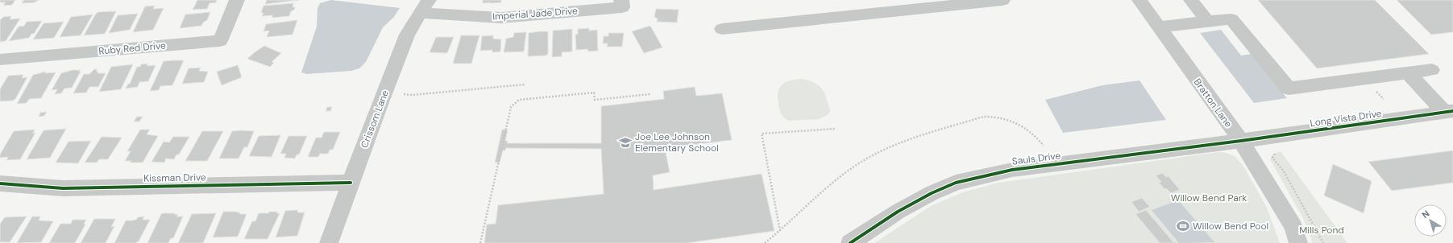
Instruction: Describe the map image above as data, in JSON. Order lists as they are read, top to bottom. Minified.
{"streets":{"street":["Imperial Jade Drive","Ruby Red Drive","Bratton Lane","Long Vista Drive","Crissom Lane","Sauls Drive","Kissman Drive"]},"crossings":[["Imperial Jade Drive","Crissom Lane"],["Bratton Lane","Long Vista Drive"],["Bratton Lane","Sauls Drive"],["Long Vista Drive","Sauls Drive"],["Crissom Lane","Kissman Drive"]],"parks":["Willow Bend Park","Mills Pond"],"places":{"school or university":["Joe Lee Johnson Elementary School"],"sports":["Willow Bend Pool"]},"north":"top left"}
